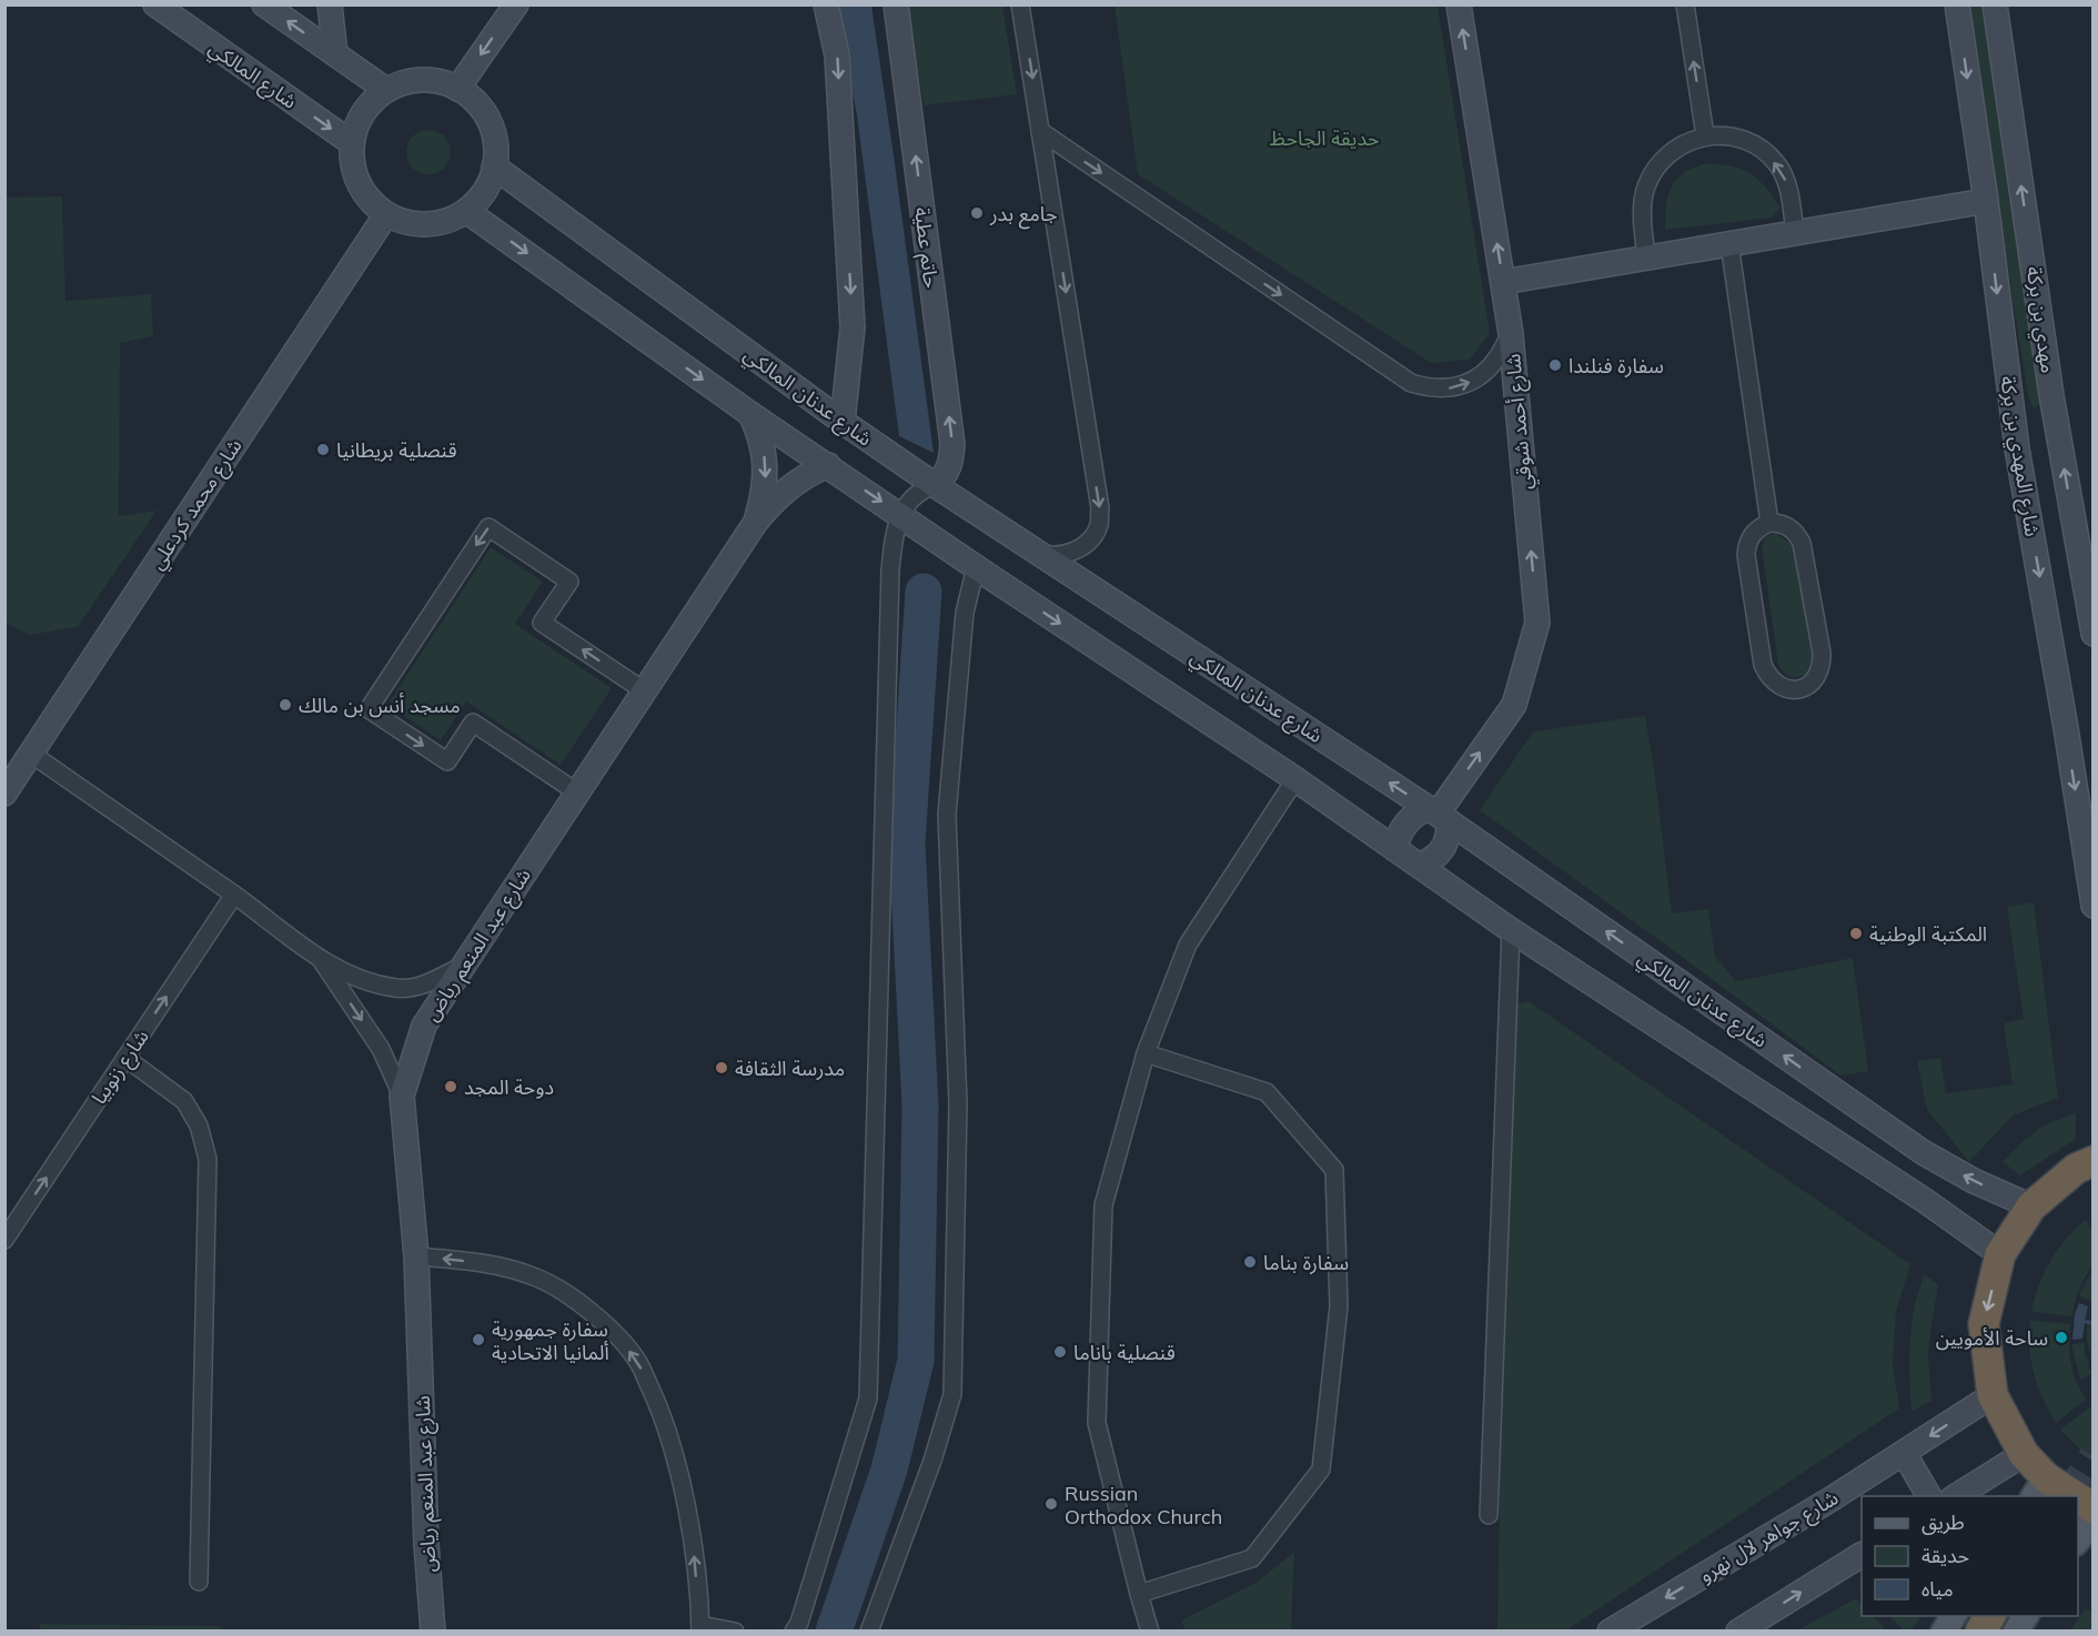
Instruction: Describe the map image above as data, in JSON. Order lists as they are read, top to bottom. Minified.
{"streets":{"main road":["شارع المالكي","حاتم عطية","مهدي بن بركة","شارع عدنان المالكي","شارع أحمد شوقي","شارع المهدي بن بركة","شارع محمد كردعلي","شارع عبد المنعم رياض","شارع جواهر لال نهرو"],"street":["شارع زنوبيا"]},"crossings":[["شارع المالكي","شارع عدنان المالكي"],["شارع المالكي","شارع محمد كردعلي"],["حاتم عطية","شارع عدنان المالكي"],["شارع عدنان المالكي","شارع أحمد شوقي"],["شارع عدنان المالكي","شارع محمد كردعلي"]],"one_way":["مهدي بن بركة","شارع أحمد شوقي","شارع المهدي بن بركة","شارع زنوبيا"],"parks":["حديقة الجاحظ"],"places":["جامع بدر","سفارة فنلندا","قنصلية بريطانيا","مسجد أنس بن مالك","المكتبة الوطنية","مدرسة الثقافة","دوحة المجد","سفارة بناما","ساحة الأمويين","سفارة جمهورية ألمانيا الاتحادية","قنصلية باناما","Russian Orthodox Church"],"legend":["طريق","حديقة","مياه"]}
